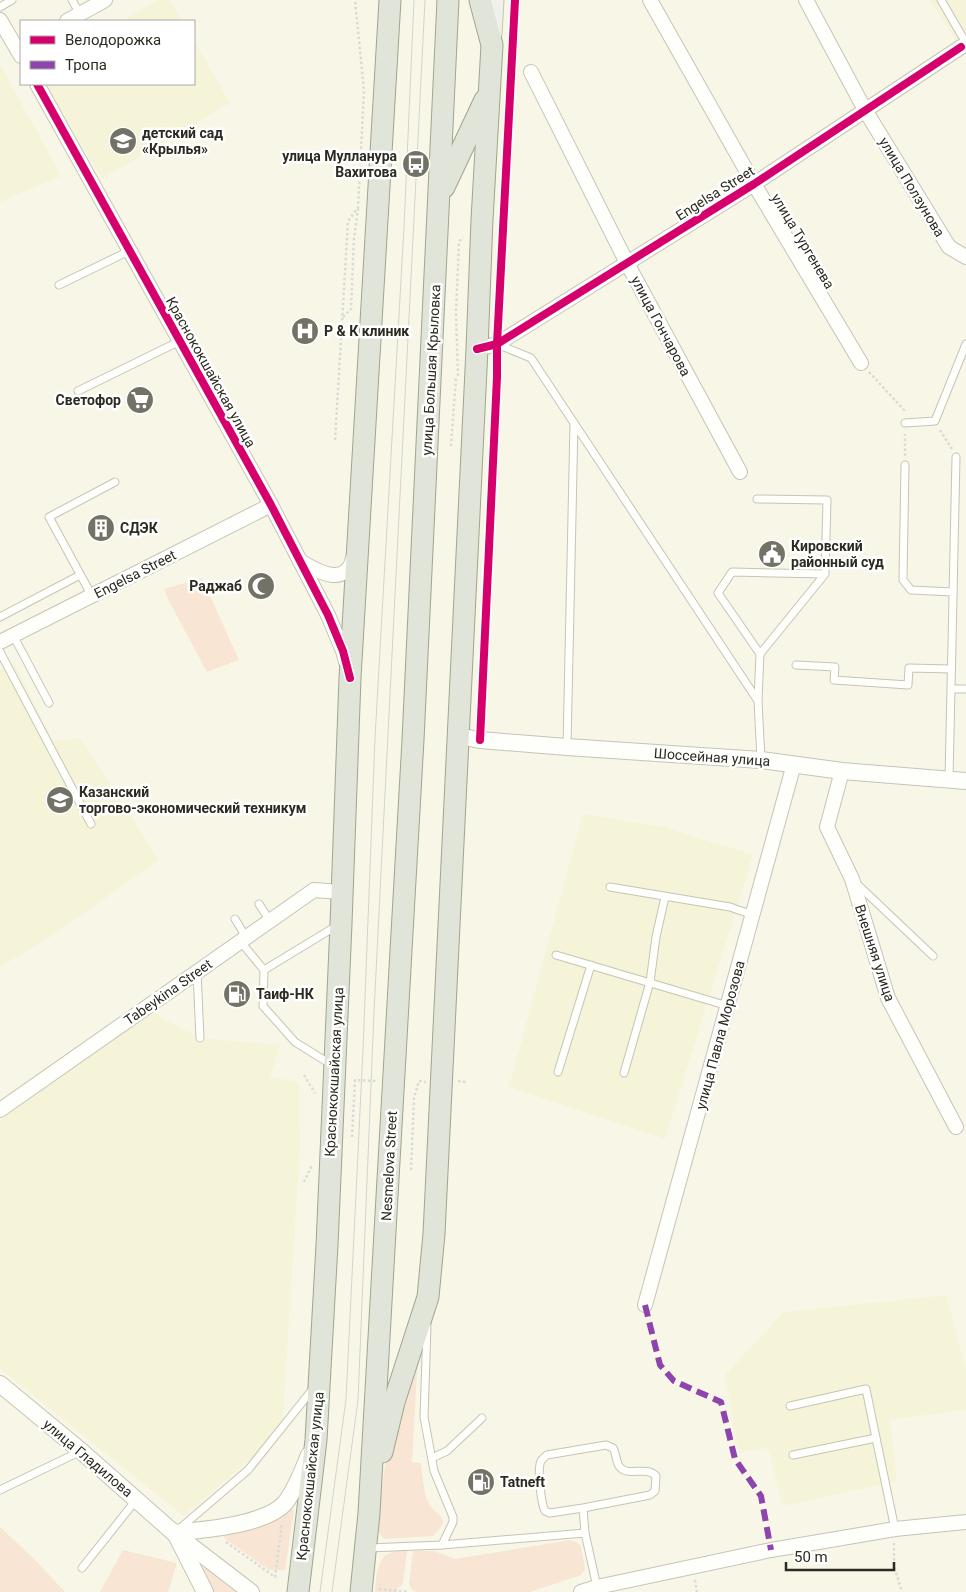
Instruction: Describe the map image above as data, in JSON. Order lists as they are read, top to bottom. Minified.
{"streets":{"main road":["улица Большая Крыловка","Краснококшайская улица","Nesmelova Street"],"street":["улица Ползунова","Engelsa Street","улица Тургенева","улица Гончарова","Шоссейная улица","Внешняя улица","Tabeykina Street","улица Павла Морозова","улица Гладилова"]},"crossings":[["улица Ползунова","Engelsa Street"],["Engelsa Street","улица Тургенева"],["Engelsa Street","улица Гончарова"],["Engelsa Street","Краснококшайская улица"],["улица Большая Крыловка","Nesmelova Street"],["Краснококшайская улица","Tabeykina Street"],["Шоссейная улица","Внешняя улица"],["Шоссейная улица","улица Павла Морозова"]],"places":{"school or university":["детский сад «Крылья»","Казанский торгово-экономический техникум"],"bus stop":["улица Мулланура Вахитова"],"hospital":["Р & К клиник"],"supermarket":["Светофор"],"building":["СДЭК"],"public building":["Кировский районный суд"],"mosque":["Раджаб"],"fuel station":["Таиф-НК","Tatneft"]},"legend":["Велодорожка","Тропа"],"scale_bar":"50 m"}
